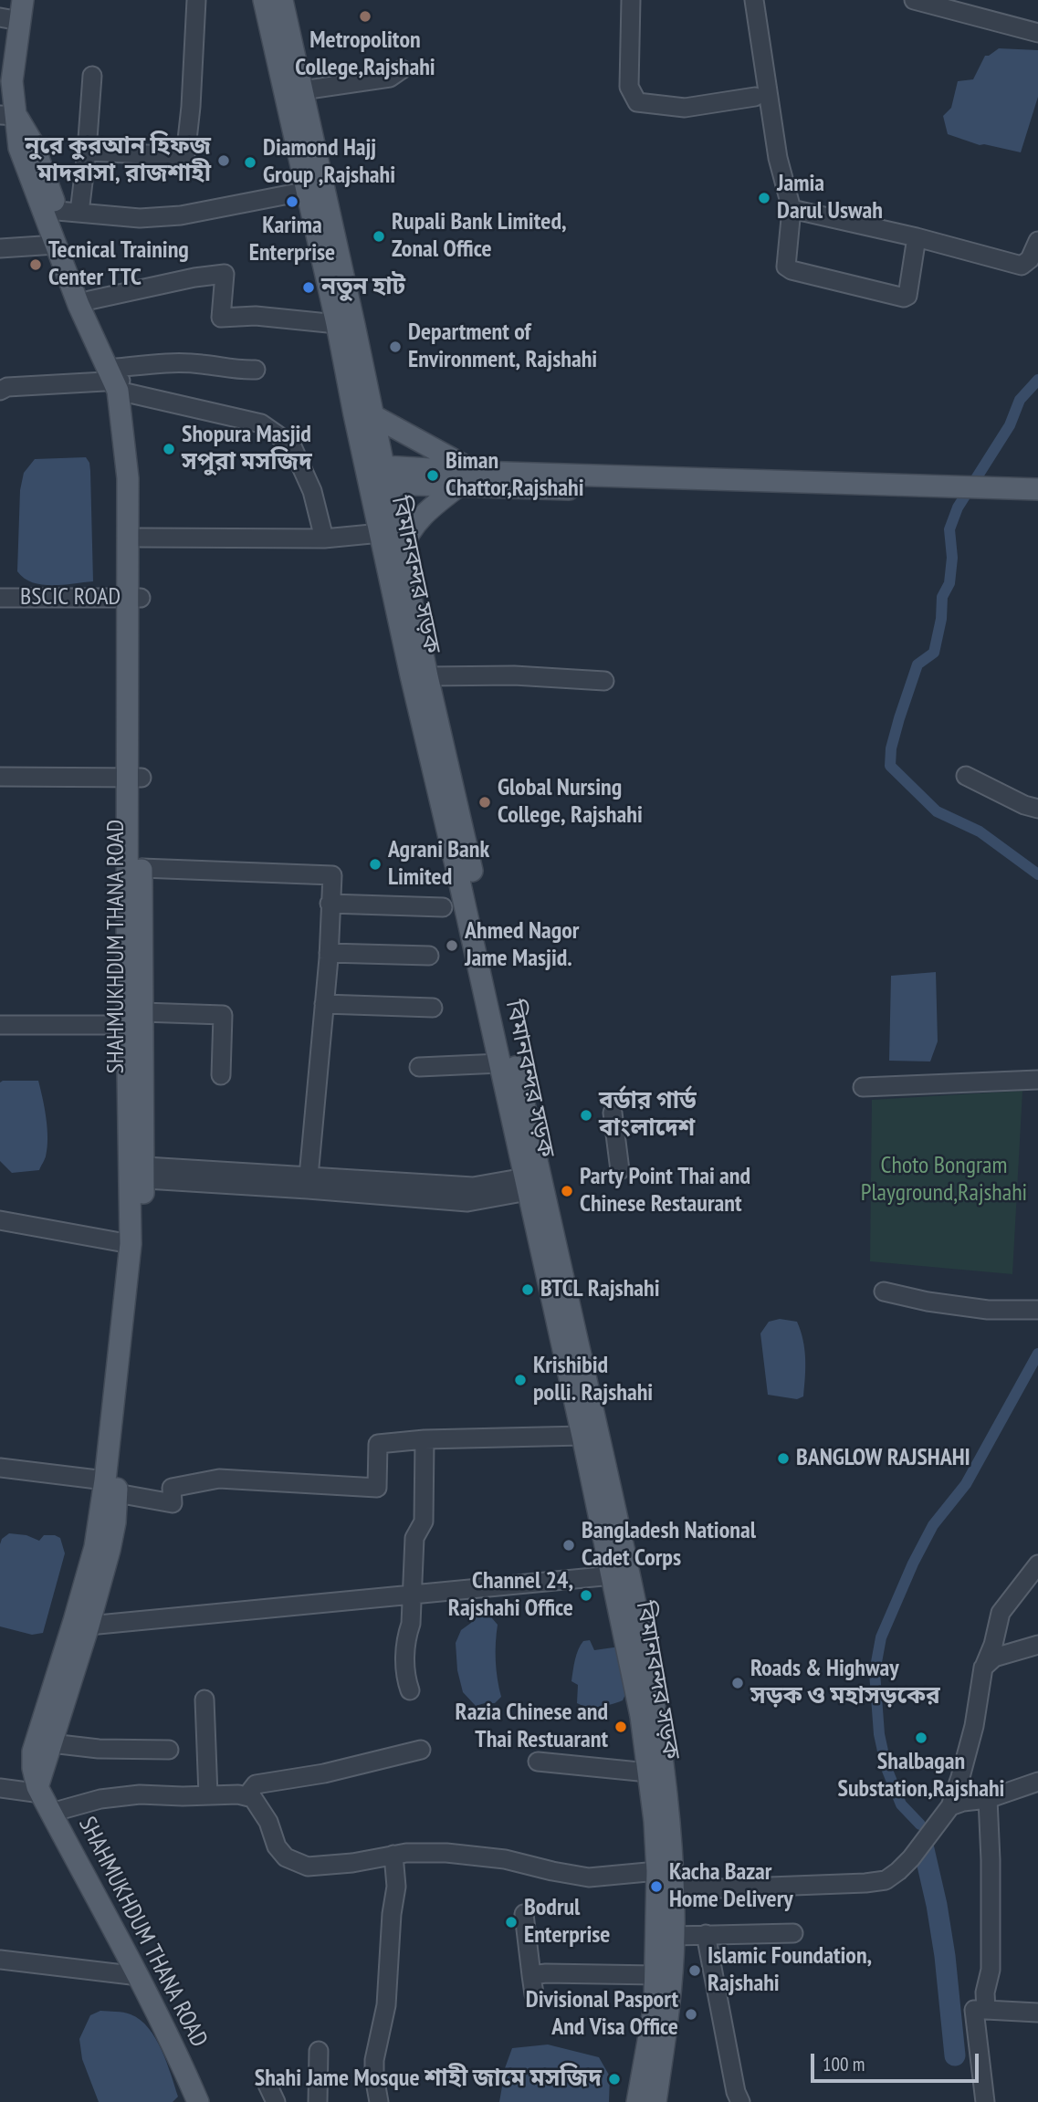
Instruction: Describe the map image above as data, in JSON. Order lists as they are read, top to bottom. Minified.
{"streets":{"main road":["বিমানবন্দর সড়ক","SHAHMUKHDUM THANA ROAD"],"street":["BSCIC ROAD"]},"crossings":[["BSCIC ROAD","SHAHMUKHDUM THANA ROAD"]],"parks":["Choto Bongram Playground,Rajshahi"],"places":["Metropoliton College,Rajshahi","নুরে কুরআন হিফজ মাদরাসা, রাজশাহী","Diamond Hajj Group ,Rajshahi","Jamia Darul Uswah","Karima Enterprise","Rupali Bank Limited, Zonal Office","Tecnical Training Center TTC","নতুন হাট","Department of Environment, Rajshahi","Shopura Masjid সপুরা মসজিদ","Biman Chattor,Rajshahi","Global Nursing College, Rajshahi","Agrani Bank Limited","Ahmed Nagor Jame Masjid.","বর্ডার গার্ড বাংলাদেশ","Party Point Thai and Chinese Restaurant","BTCL Rajshahi","Krishibid polli. Rajshahi","BANGLOW RAJSHAHI","Bangladesh National Cadet Corps","Channel 24, Rajshahi Office","Roads & Highway সড়ক ও মহাসড়কের","Razia Chinese and Thai Restuarant","Shalbagan Substation,Rajshahi","Kacha Bazar Home Delivery","Bodrul Enterprise","Islamic Foundation, Rajshahi","Divisional Pasport And Visa Office","Shahi Jame Mosque শাহী জামে মসজিদ"],"scale_bar":"100 m"}
